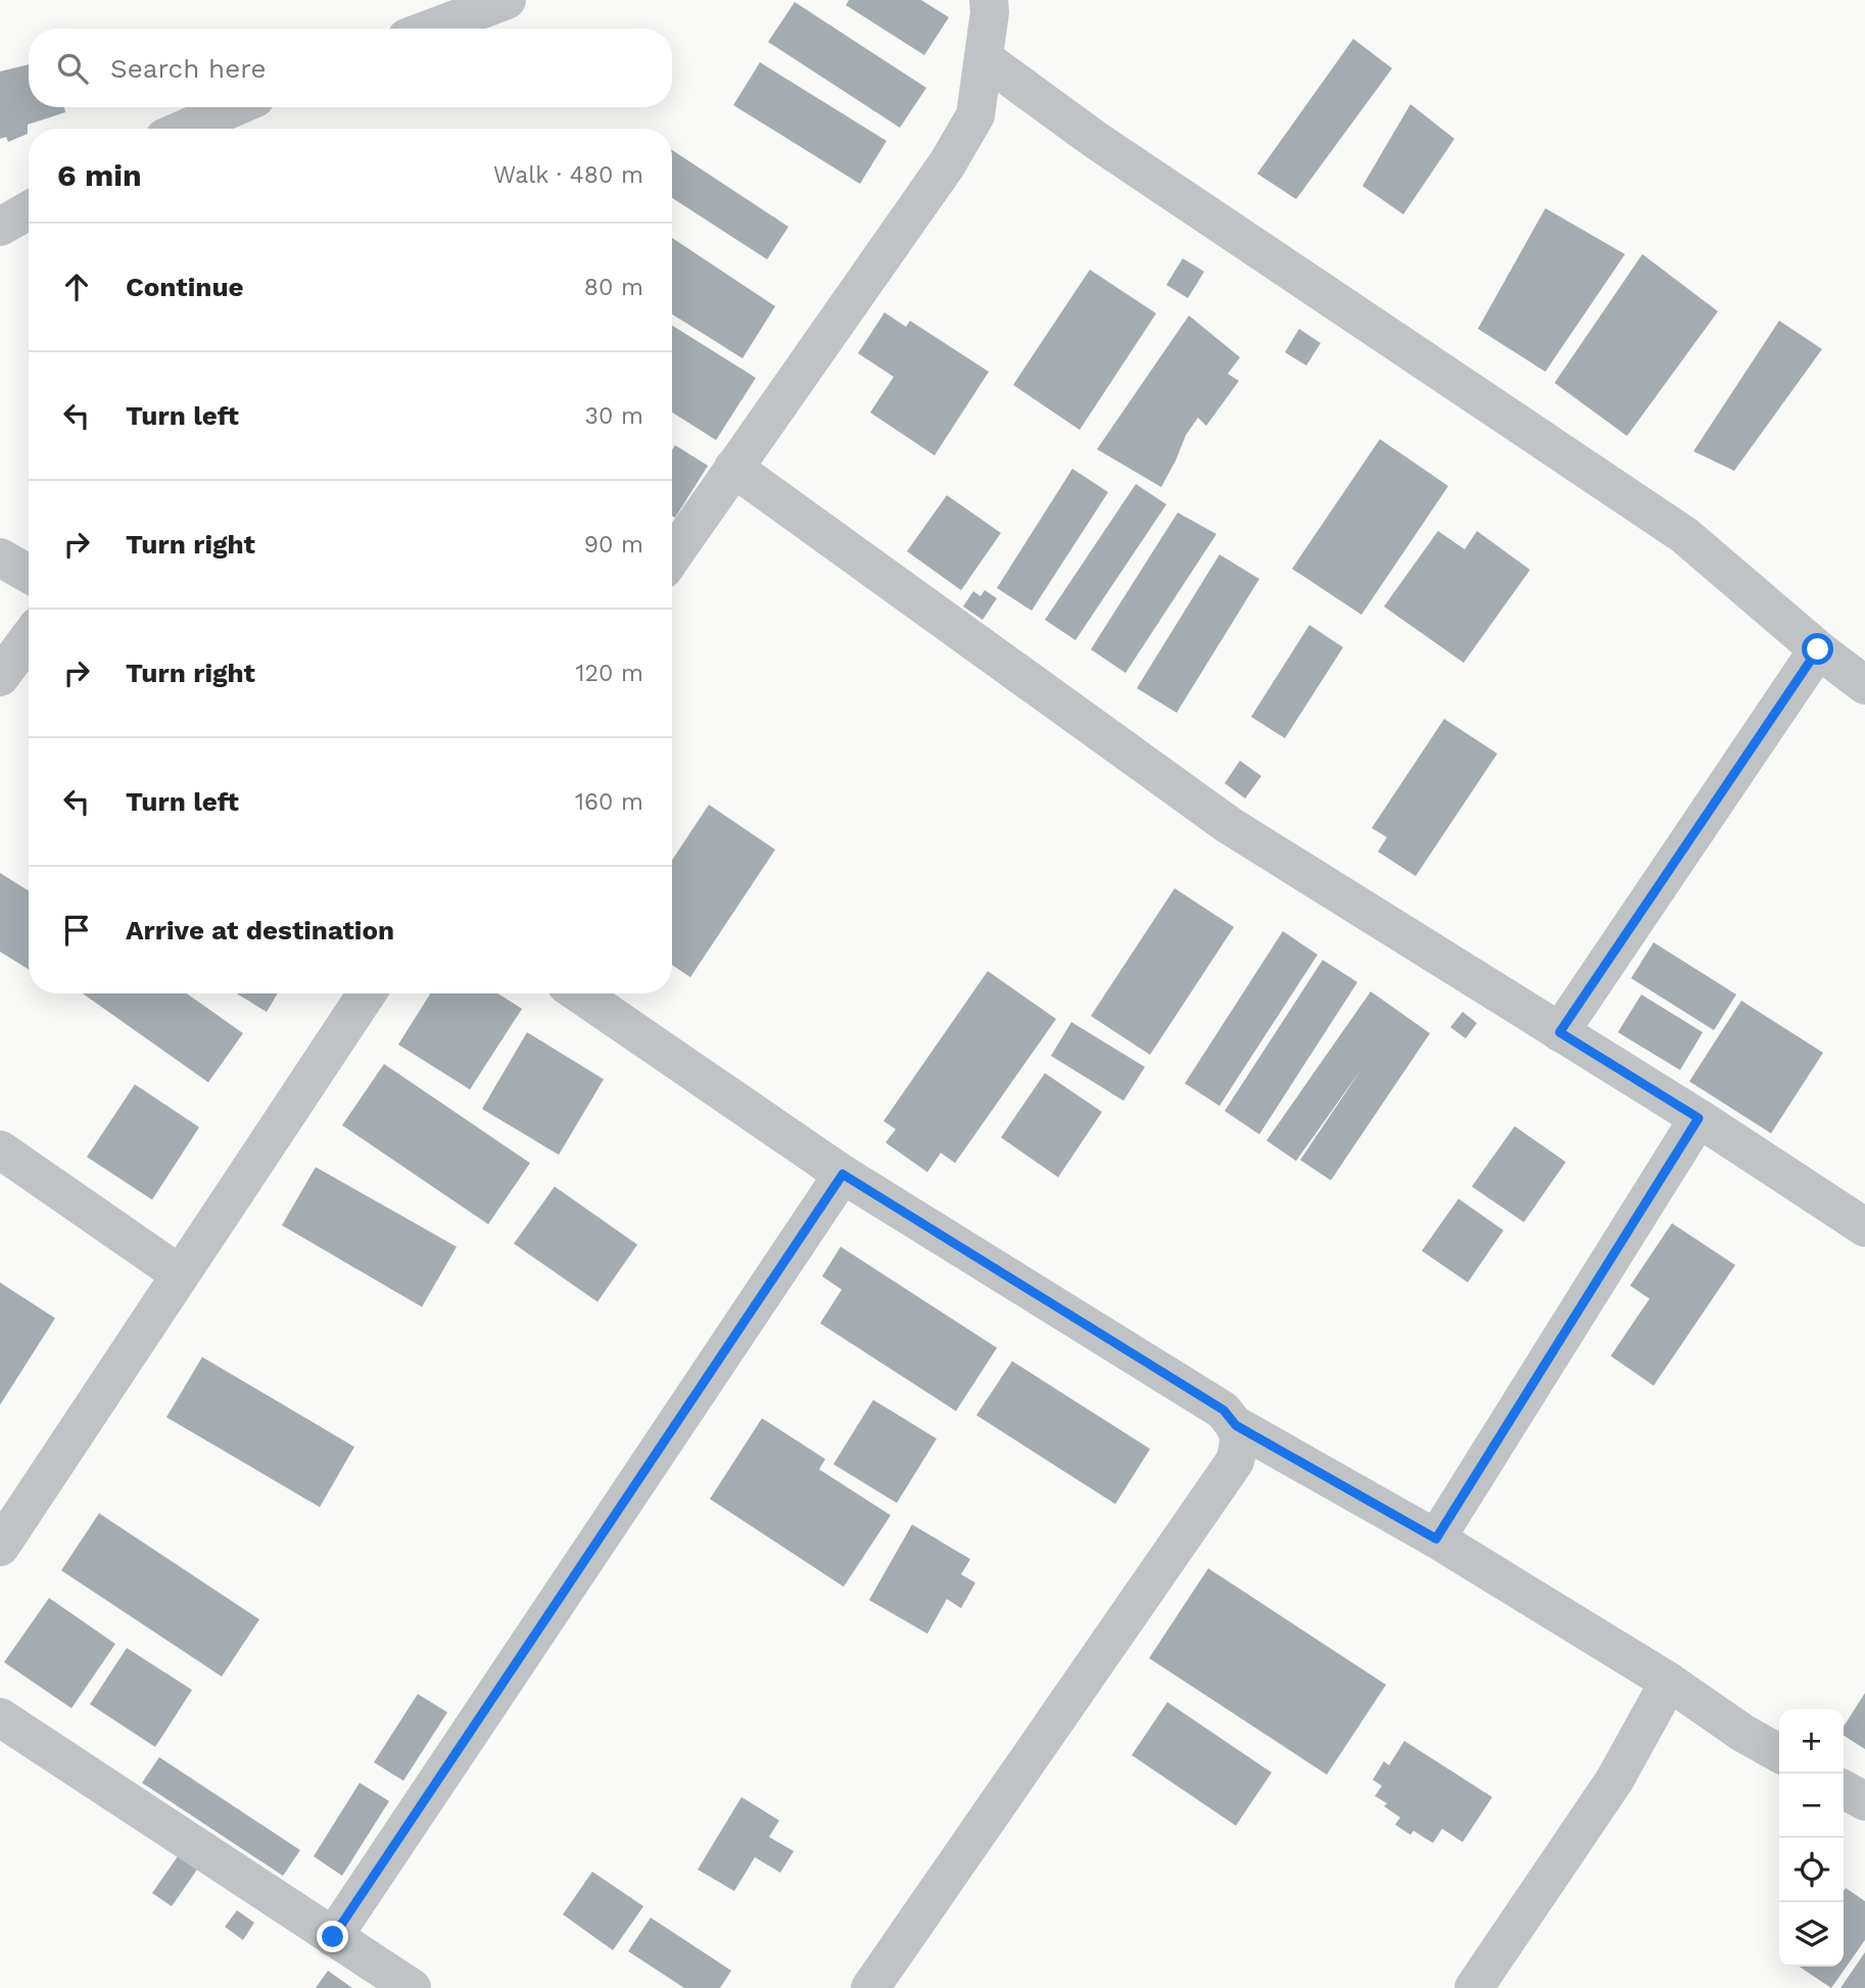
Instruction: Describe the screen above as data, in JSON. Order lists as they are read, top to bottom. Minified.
{"page":{"search":"Search here","heading":["6 min","Walk · 480 m"],"list":[["Continue","80 m"],["Turn left","30 m"],["Turn right","90 m"],["Turn right","120 m"],["Turn left","160 m"],"Arrive at destination"],"map_buttons":["+","−"]}}
